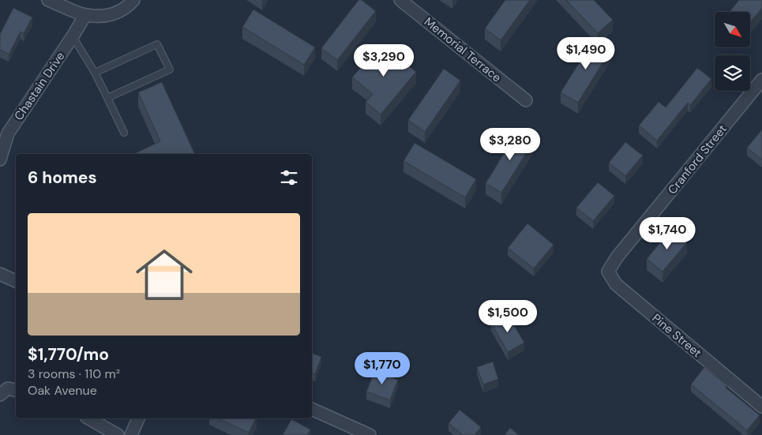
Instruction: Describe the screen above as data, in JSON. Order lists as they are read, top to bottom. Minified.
{"streets":{"street":["Memorial Terrace","Chastain Drive","Cranford Street","Pine Street"]},"crossings":[["Cranford Street","Pine Street"]],"north":"bottom right","page":{"price":["$1,490","$3,290","$3,280","$1,740","$1,500","$1,770"],"heading":"6 homes","list":[{"name":"$1,770/mo","note":"3 rooms · 110 m² · Oak Avenue"}]}}
